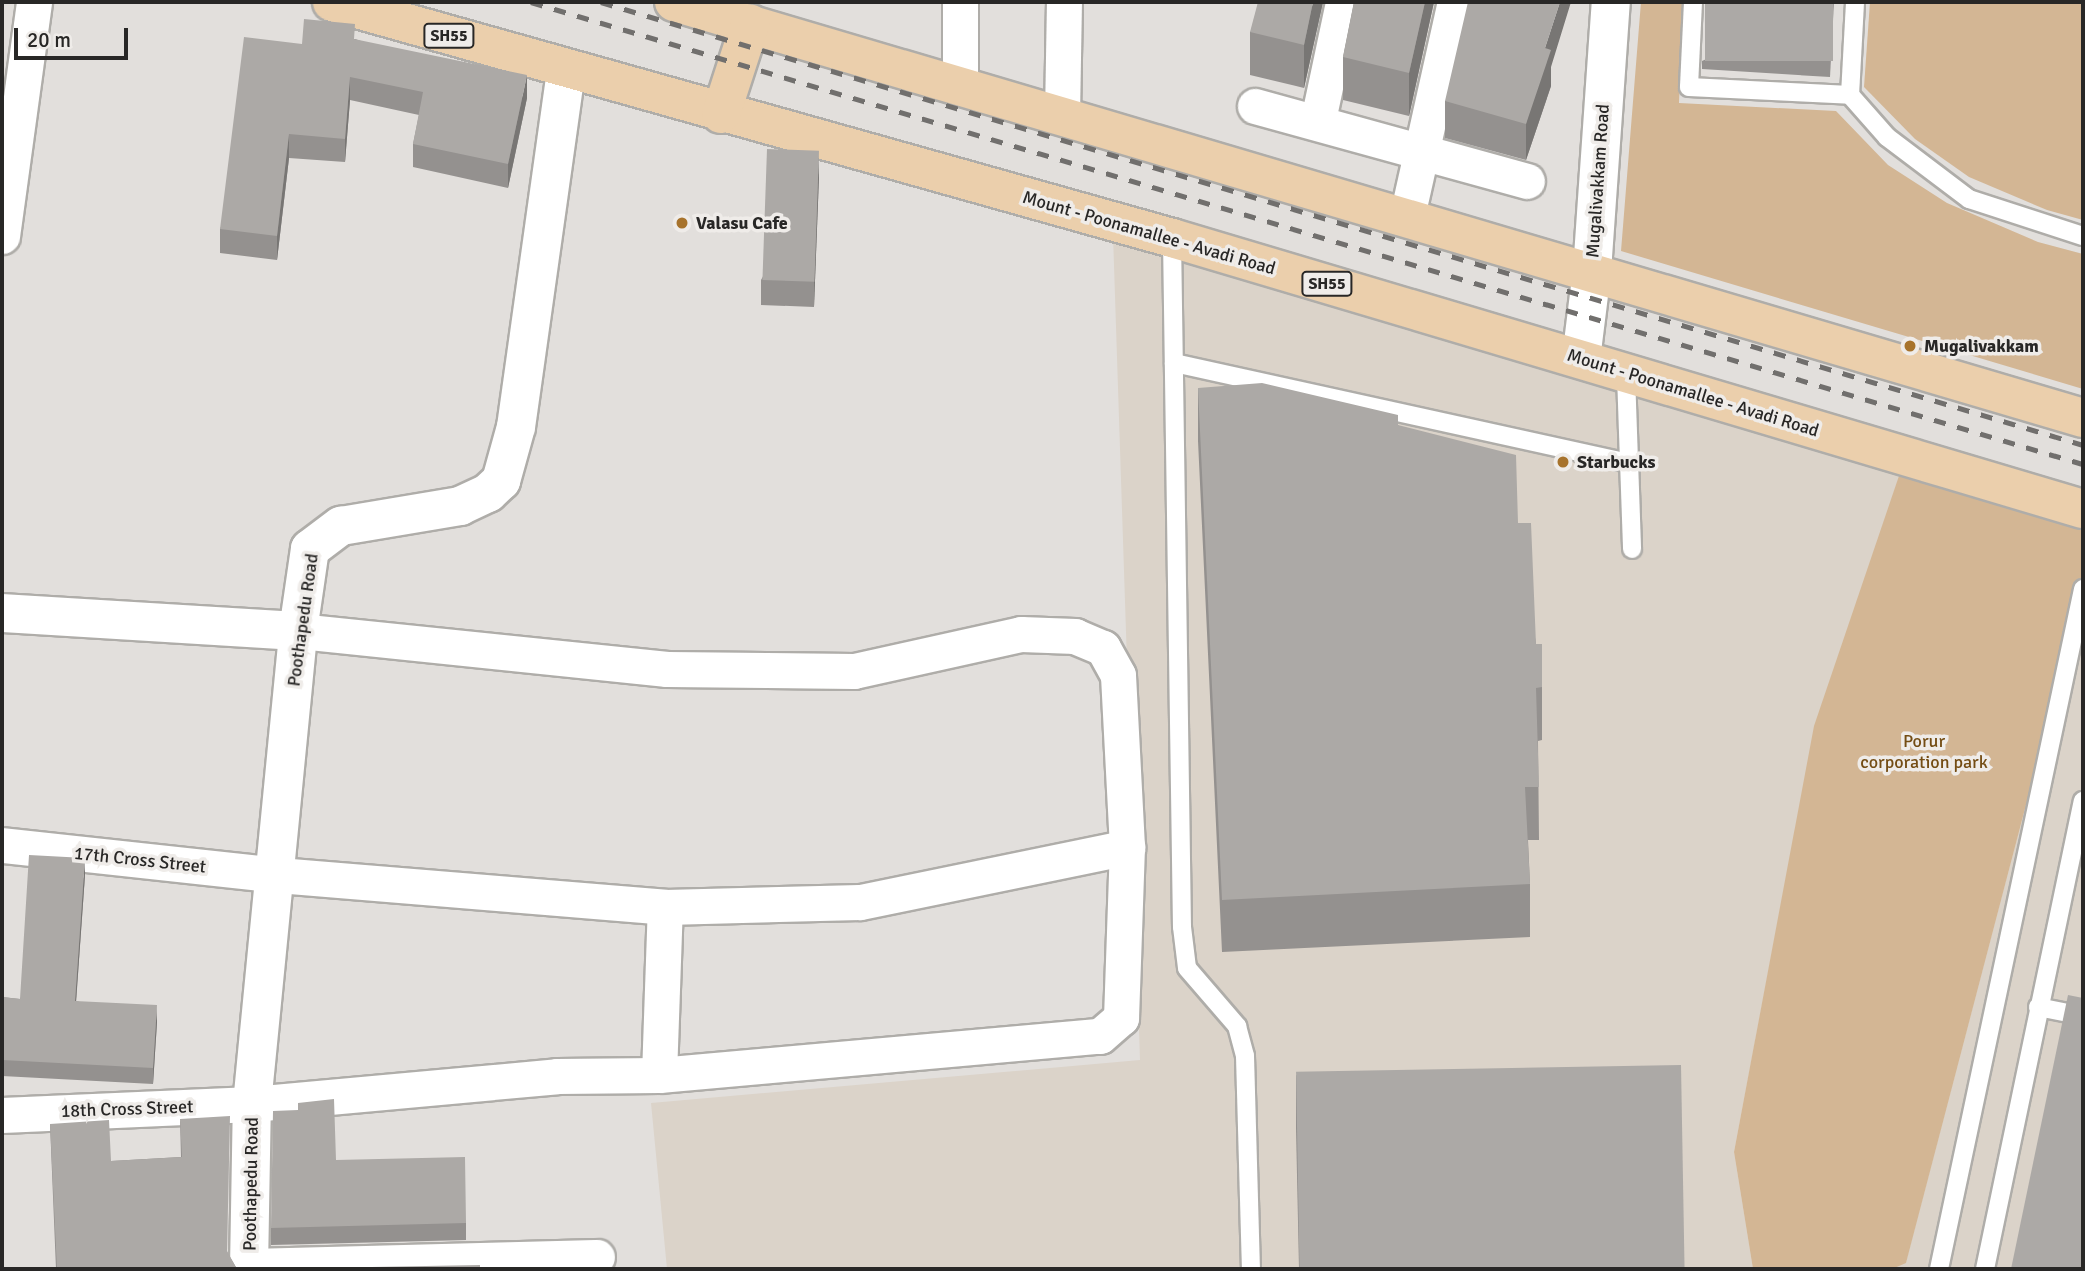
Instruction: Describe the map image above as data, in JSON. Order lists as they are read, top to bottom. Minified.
{"streets":{"main road":["SH55","Mount - Poonamallee - Avadi Road"],"street":["Mugalivakkam Road","Poothapedu Road","17th Cross Street","18th Cross Street"]},"crossings":[["Mugalivakkam Road","Mount - Poonamallee - Avadi Road"],["Mount - Poonamallee - Avadi Road","Poothapedu Road"],["Poothapedu Road","17th Cross Street"],["Poothapedu Road","18th Cross Street"],["17th Cross Street","18th Cross Street"]],"parks":["Porur corporation park"],"places":["Valasu Cafe","Mugalivakkam","Starbucks"],"scale_bar":"20 m"}
